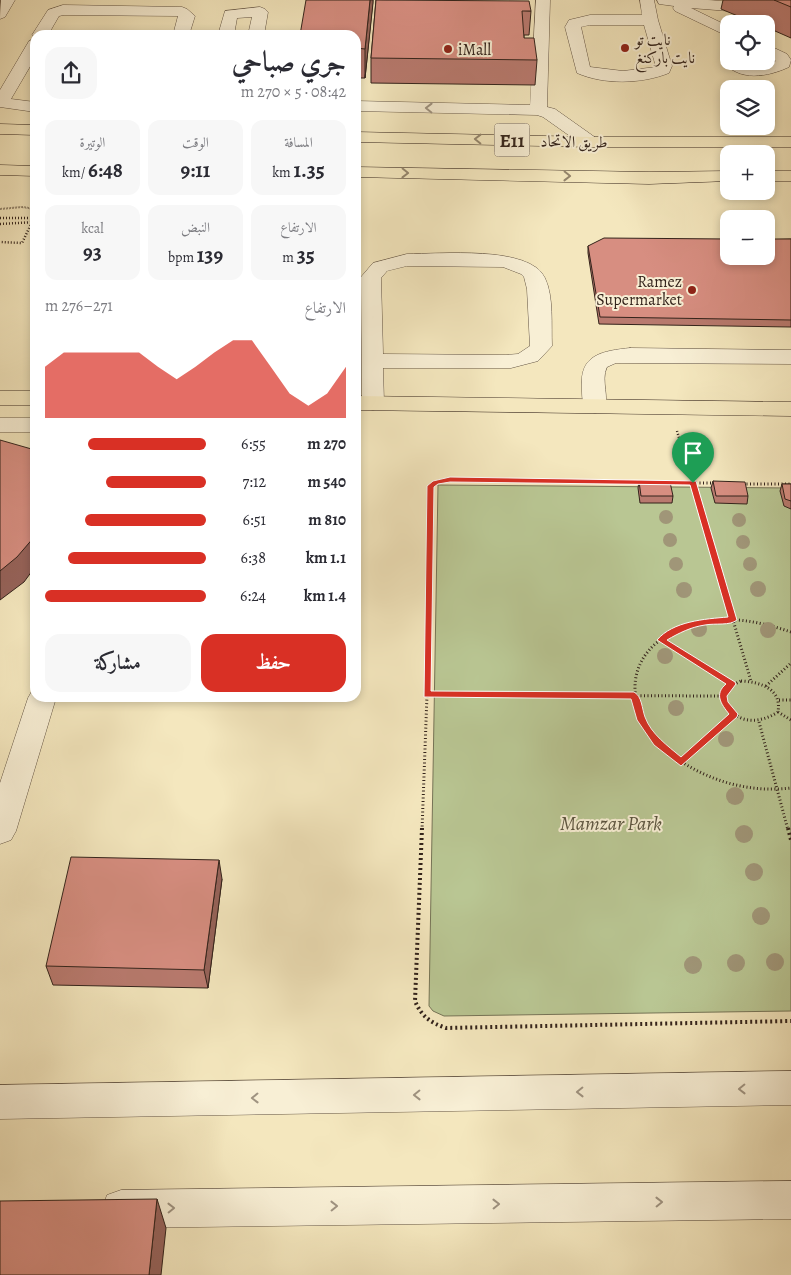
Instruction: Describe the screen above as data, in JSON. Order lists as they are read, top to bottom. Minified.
{"streets":{"main road":["E11","طريق الاتحاد"]},"parks":["Mamzar Park"],"places":["نايت تو نايت باركنغ","iMall","Ramez Supermarket"],"page":{"map_buttons":["+","−"],"heading":["جري صباحي","08:42 · 5 × 270 m"],"stats":[["المسافة","1.35 km"],["الوقت","9:11"],["الوتيرة","6:48 /km"],["الارتفاع","35 m"],["النبض","139 bpm"],["kcal","93"]],"chart":["الارتفاع","271–276 m"],"list":[{"name":"270 m","note":"6:55"},{"name":"540 m","note":"7:12"},{"name":"810 m","note":"6:51"},{"name":"1.1 km","note":"6:38"},{"name":"1.4 km","note":"6:24"}],"buttons":["حفظ","مشاركة"]}}
